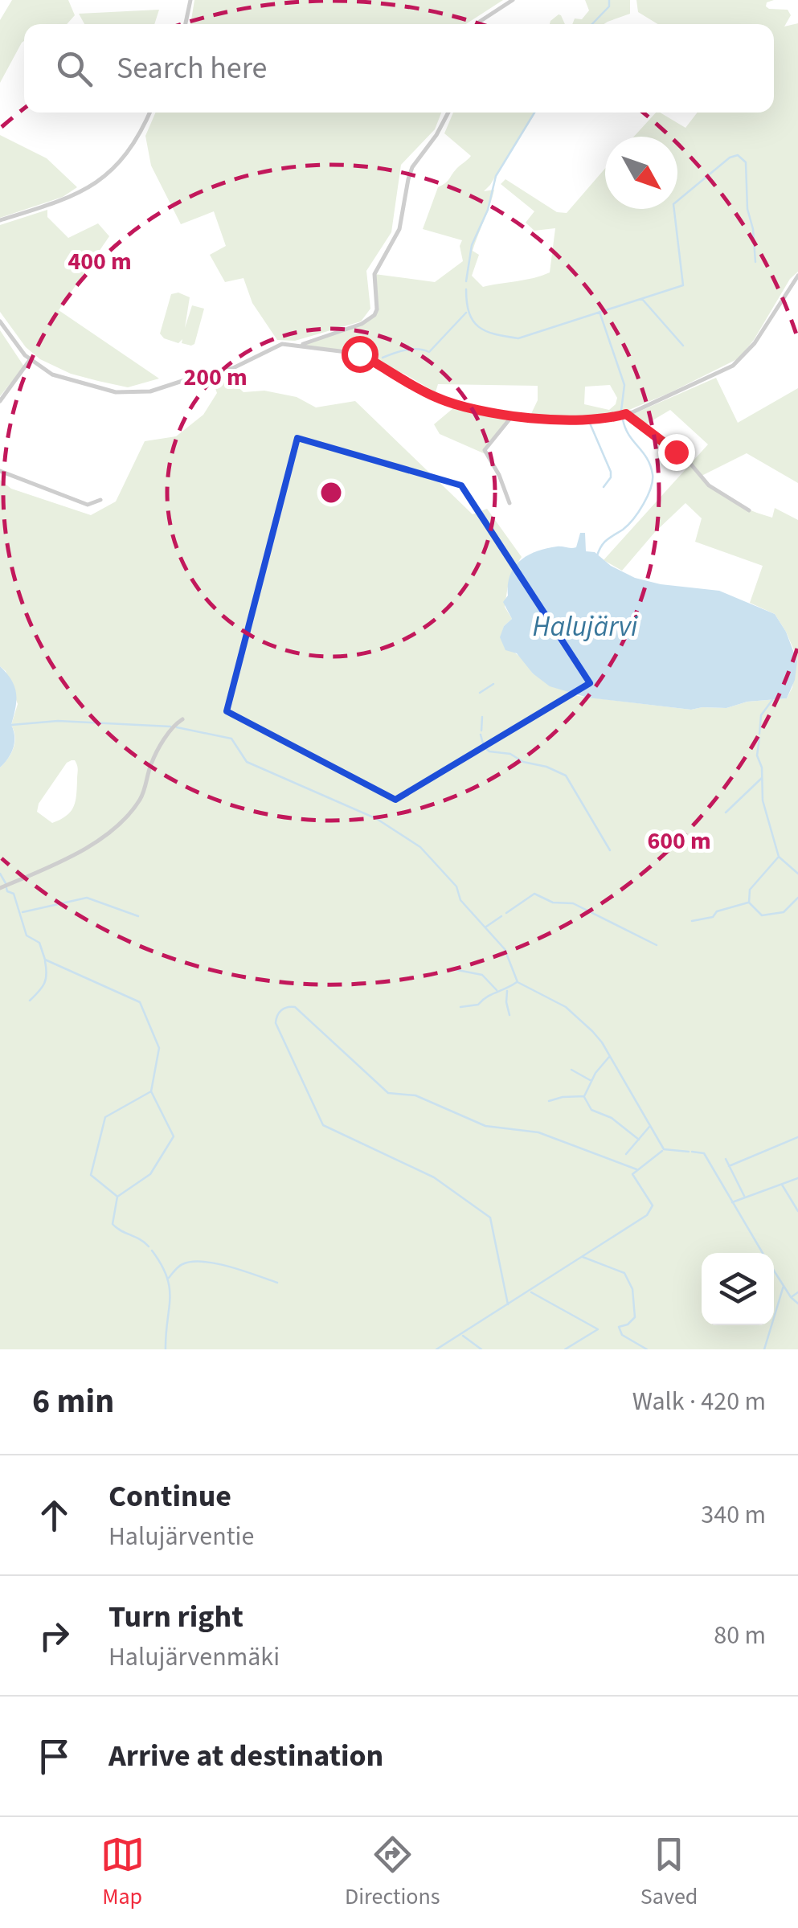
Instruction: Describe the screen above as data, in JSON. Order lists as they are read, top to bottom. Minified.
{"water":["Halujärvi"],"north":"bottom right","page":{"search":"Search here","heading":["6 min","Walk · 420 m"],"list":[["Continue","Halujärventie","340 m"],["Turn right","Halujärvenmäki","80 m"],"Arrive at destination"],"nav":["Map","Directions","Saved"]},"rings":["400 m","200 m","600 m"]}
